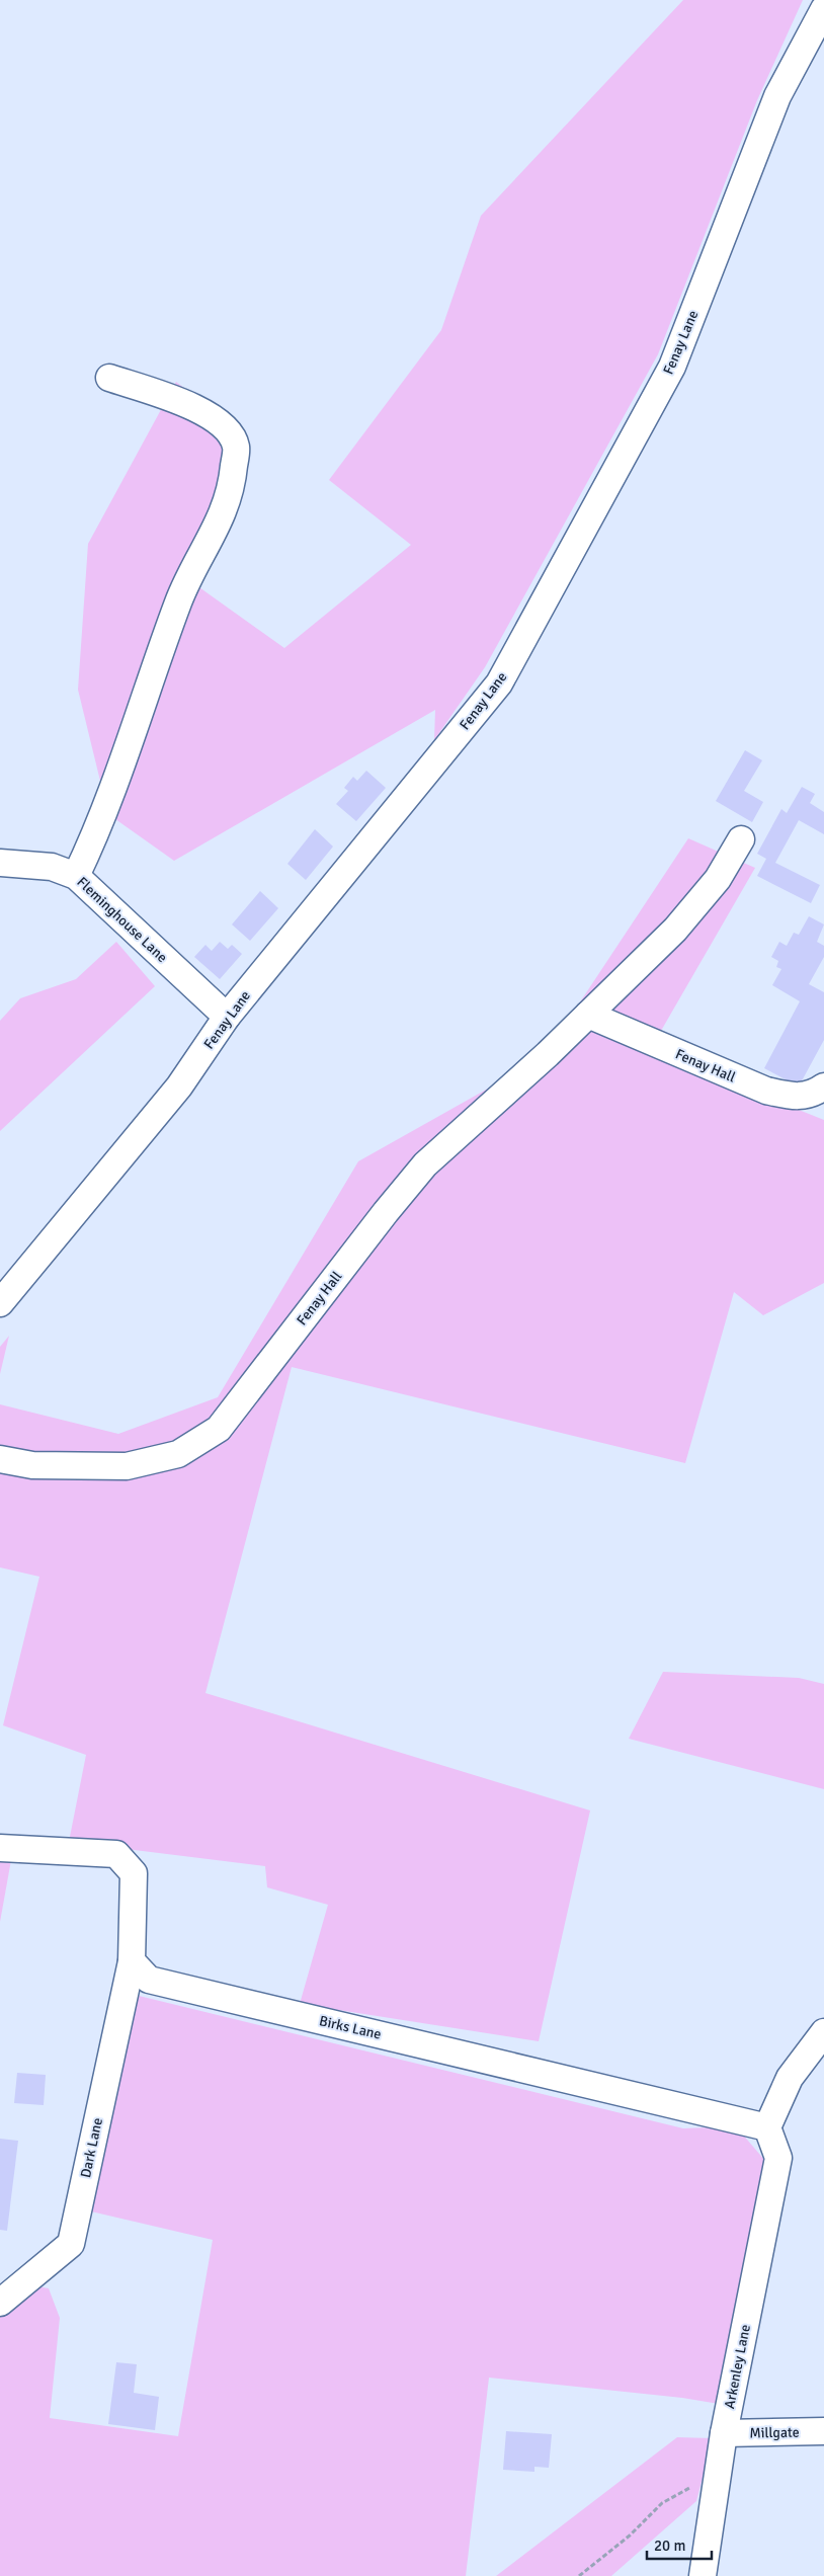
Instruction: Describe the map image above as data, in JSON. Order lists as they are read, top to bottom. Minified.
{"streets":{"street":["Fenay Lane","Fleminghouse Lane","Fenay Hall","Birks Lane","Dark Lane","Arkenley Lane","Millgate"]},"crossings":[["Fenay Lane","Fleminghouse Lane"],["Birks Lane","Dark Lane"],["Birks Lane","Arkenley Lane"],["Arkenley Lane","Millgate"]],"scale_bar":"20 m"}
